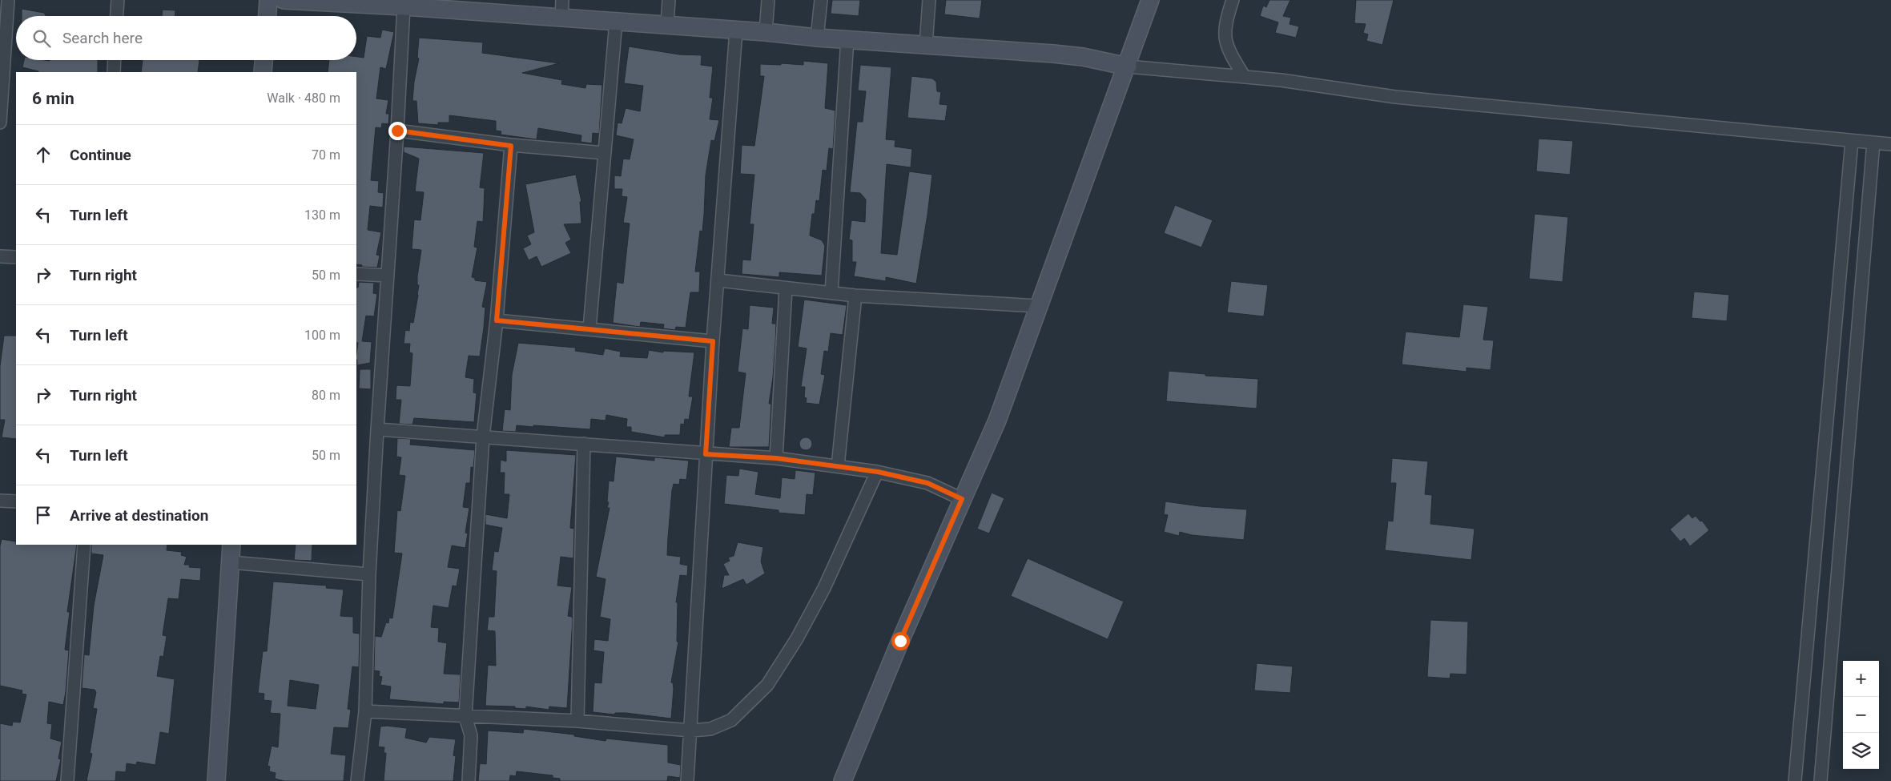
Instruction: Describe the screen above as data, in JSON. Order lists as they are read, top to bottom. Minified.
{"page":{"search":"Search here","heading":["6 min","Walk · 480 m"],"list":[["Continue","70 m"],["Turn left","130 m"],["Turn right","50 m"],["Turn left","100 m"],["Turn right","80 m"],["Turn left","50 m"],"Arrive at destination"],"map_buttons":["+","−"]}}
